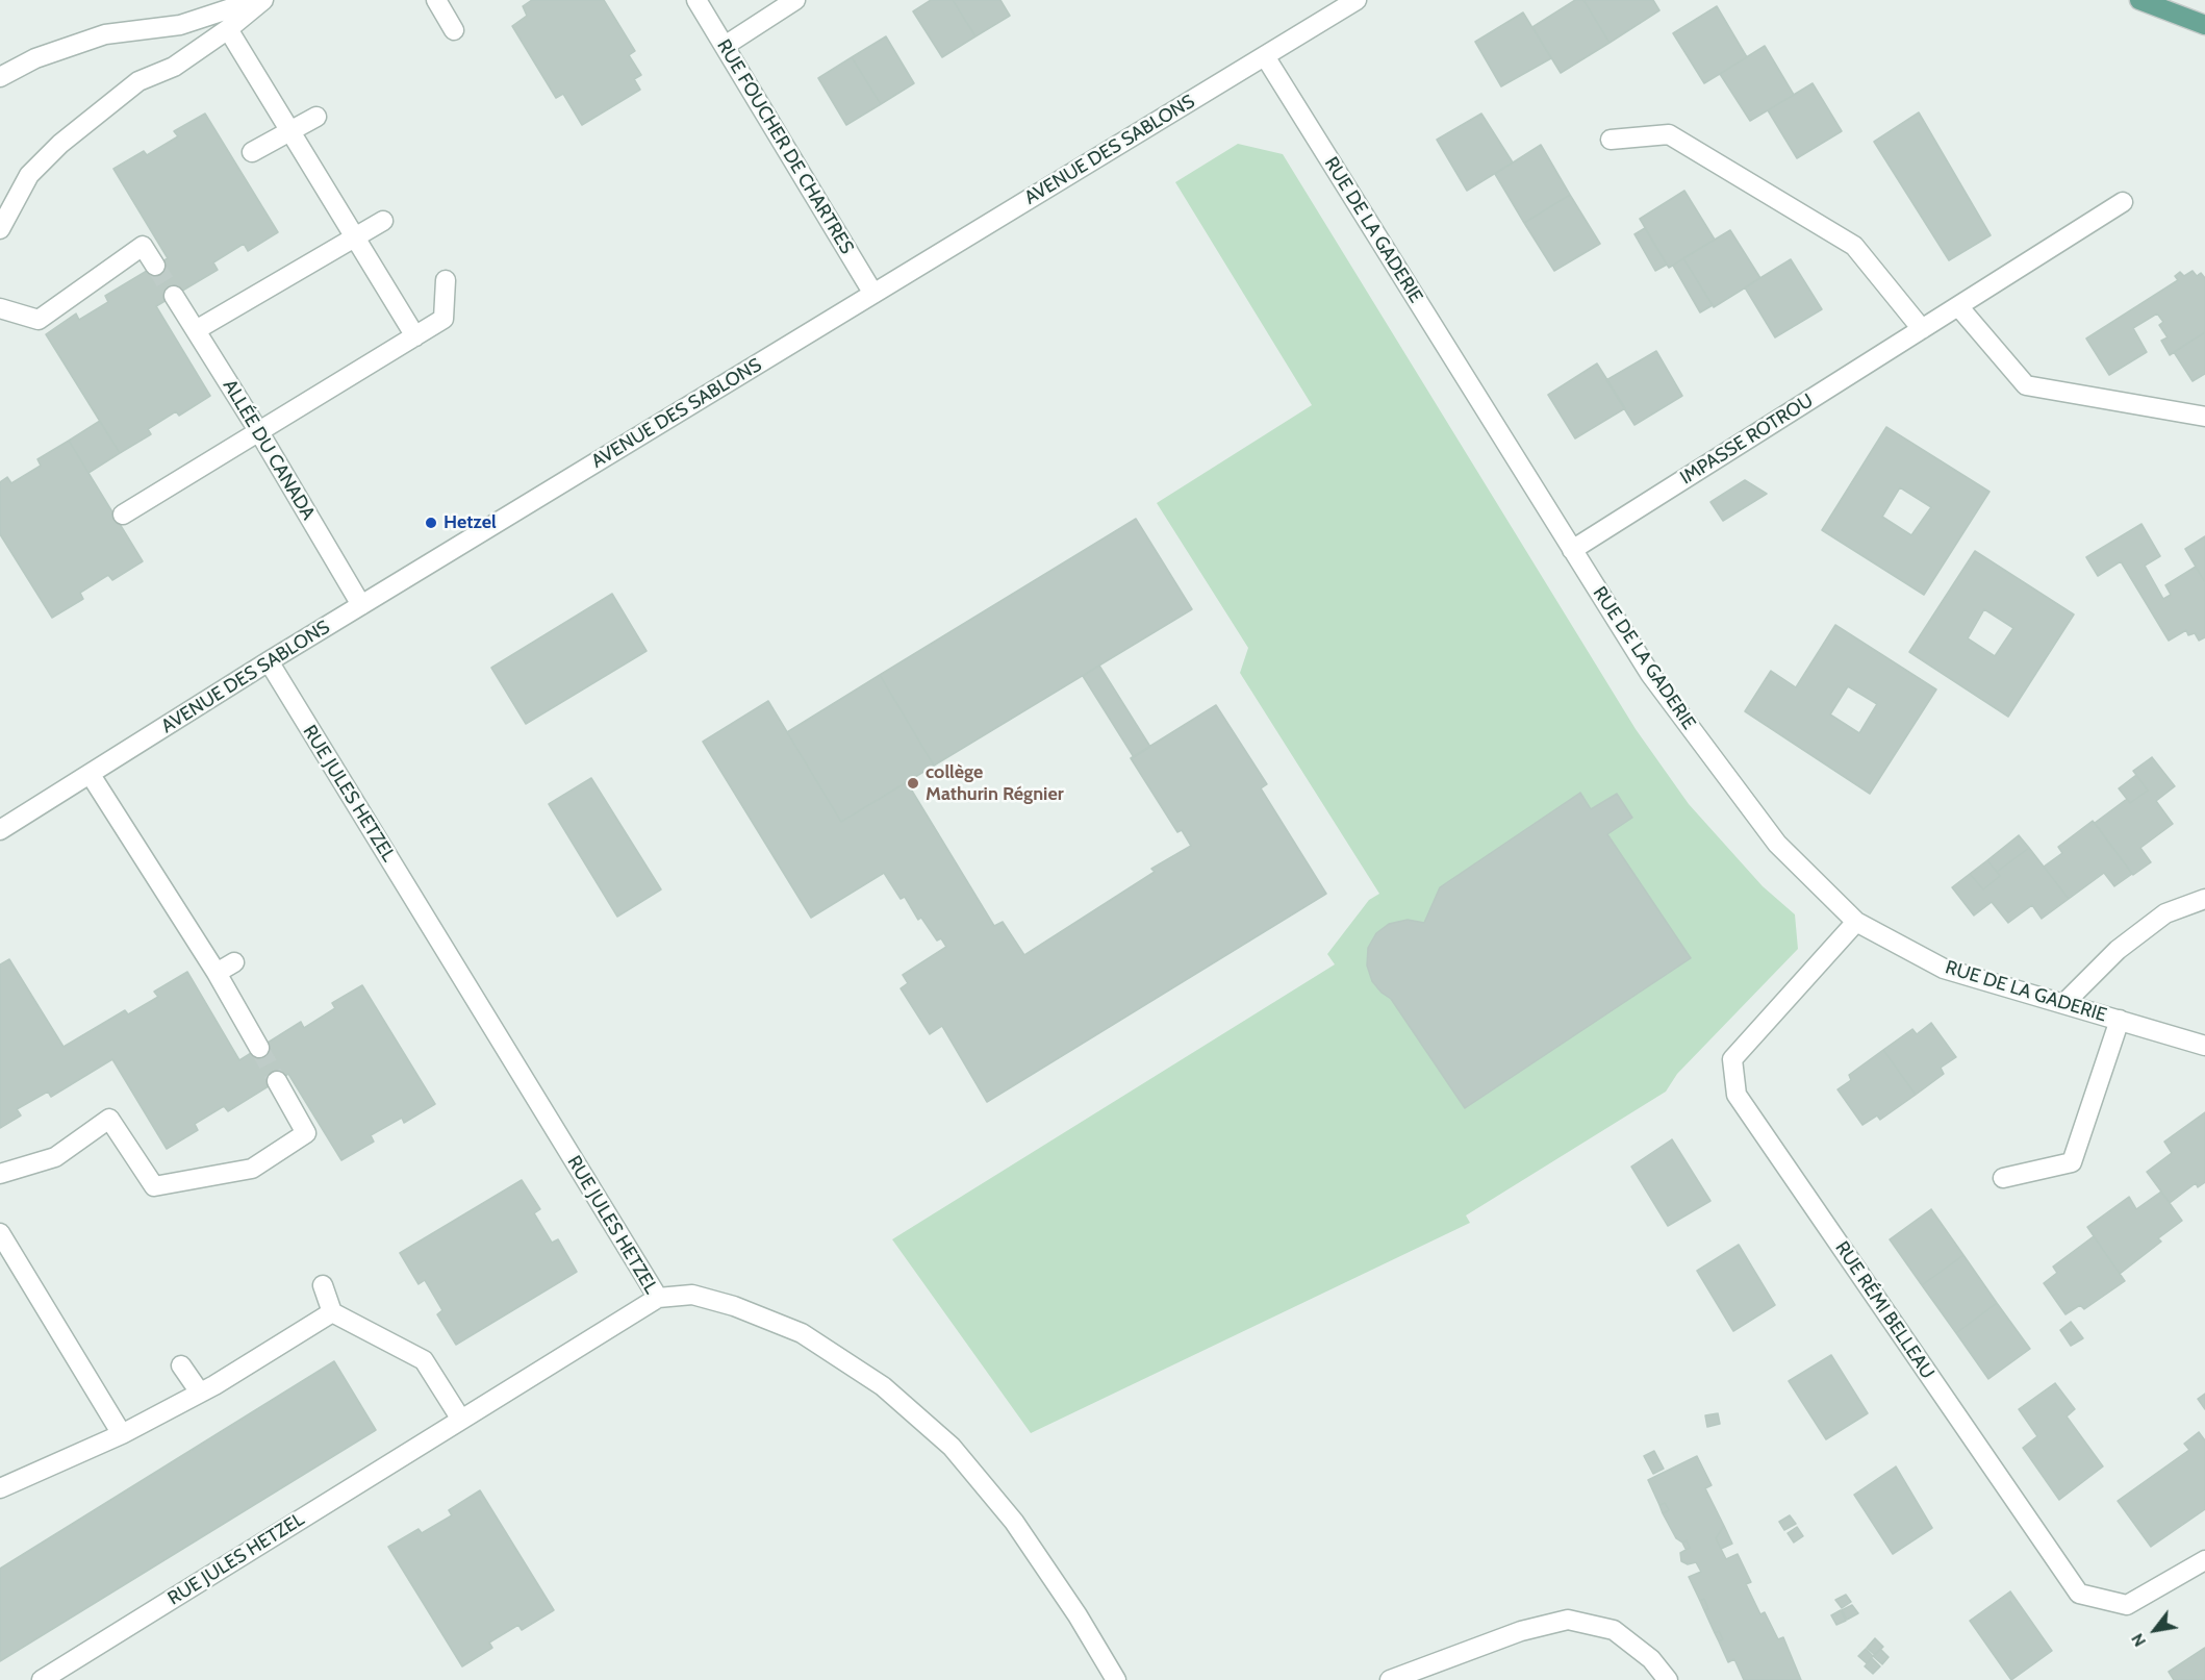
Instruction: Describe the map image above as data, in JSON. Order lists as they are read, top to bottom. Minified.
{"streets":{"street":["RUE FOUCHER DE CHARTRES","AVENUE DES SABLONS","RUE DE LA GADERIE","IMPASSE ROTROU","ALLÉE DU CANADA","RUE JULES HETZEL","RUE RÉMI BELLEAU"]},"crossings":[["RUE FOUCHER DE CHARTRES","AVENUE DES SABLONS"],["AVENUE DES SABLONS","RUE DE LA GADERIE"],["AVENUE DES SABLONS","ALLÉE DU CANADA"],["AVENUE DES SABLONS","RUE JULES HETZEL"],["RUE DE LA GADERIE","IMPASSE ROTROU"],["RUE DE LA GADERIE","RUE RÉMI BELLEAU"]],"places":["Hetzel","collège Mathurin Régnier"],"north":"bottom left"}
